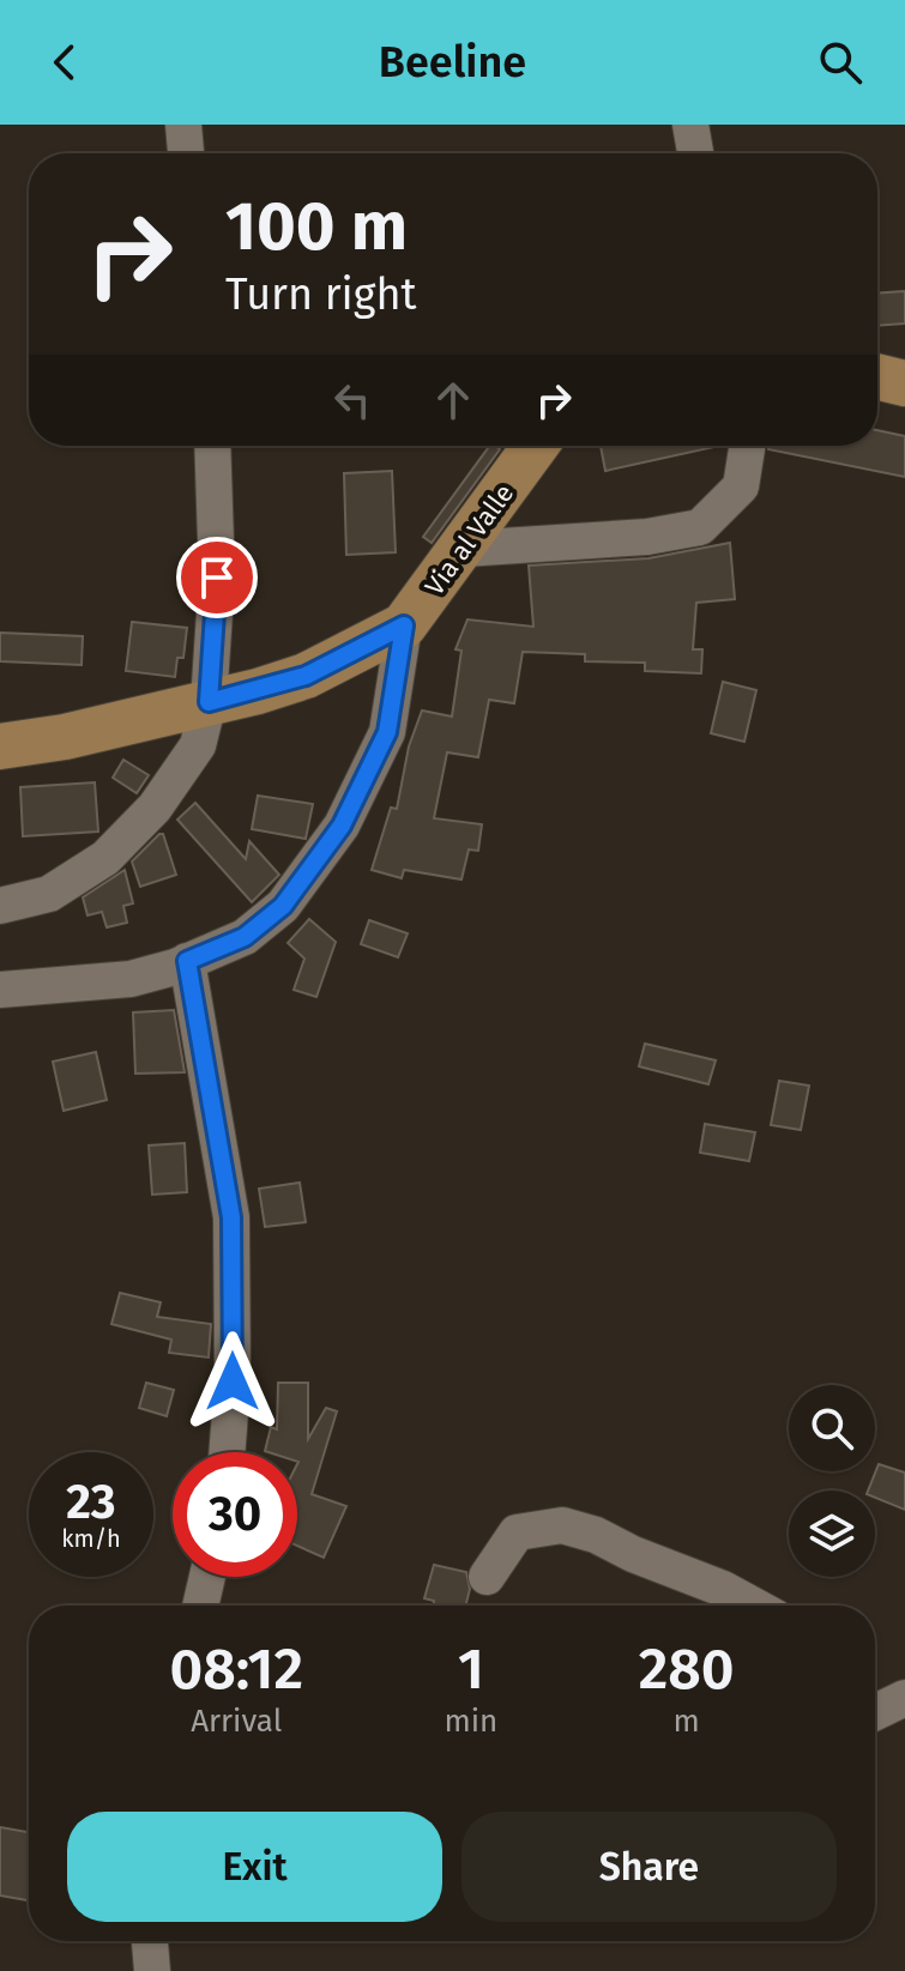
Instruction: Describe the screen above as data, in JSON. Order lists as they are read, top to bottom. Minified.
{"streets":{"main road":["Via al Valle"]},"page":{"header":"Beeline","turn":["100 m","Turn right"],"speed":"23 km/h","limit":"30","eta":["08:12","Arrival","1","min","280","m"],"buttons":["Exit","Share"]}}
